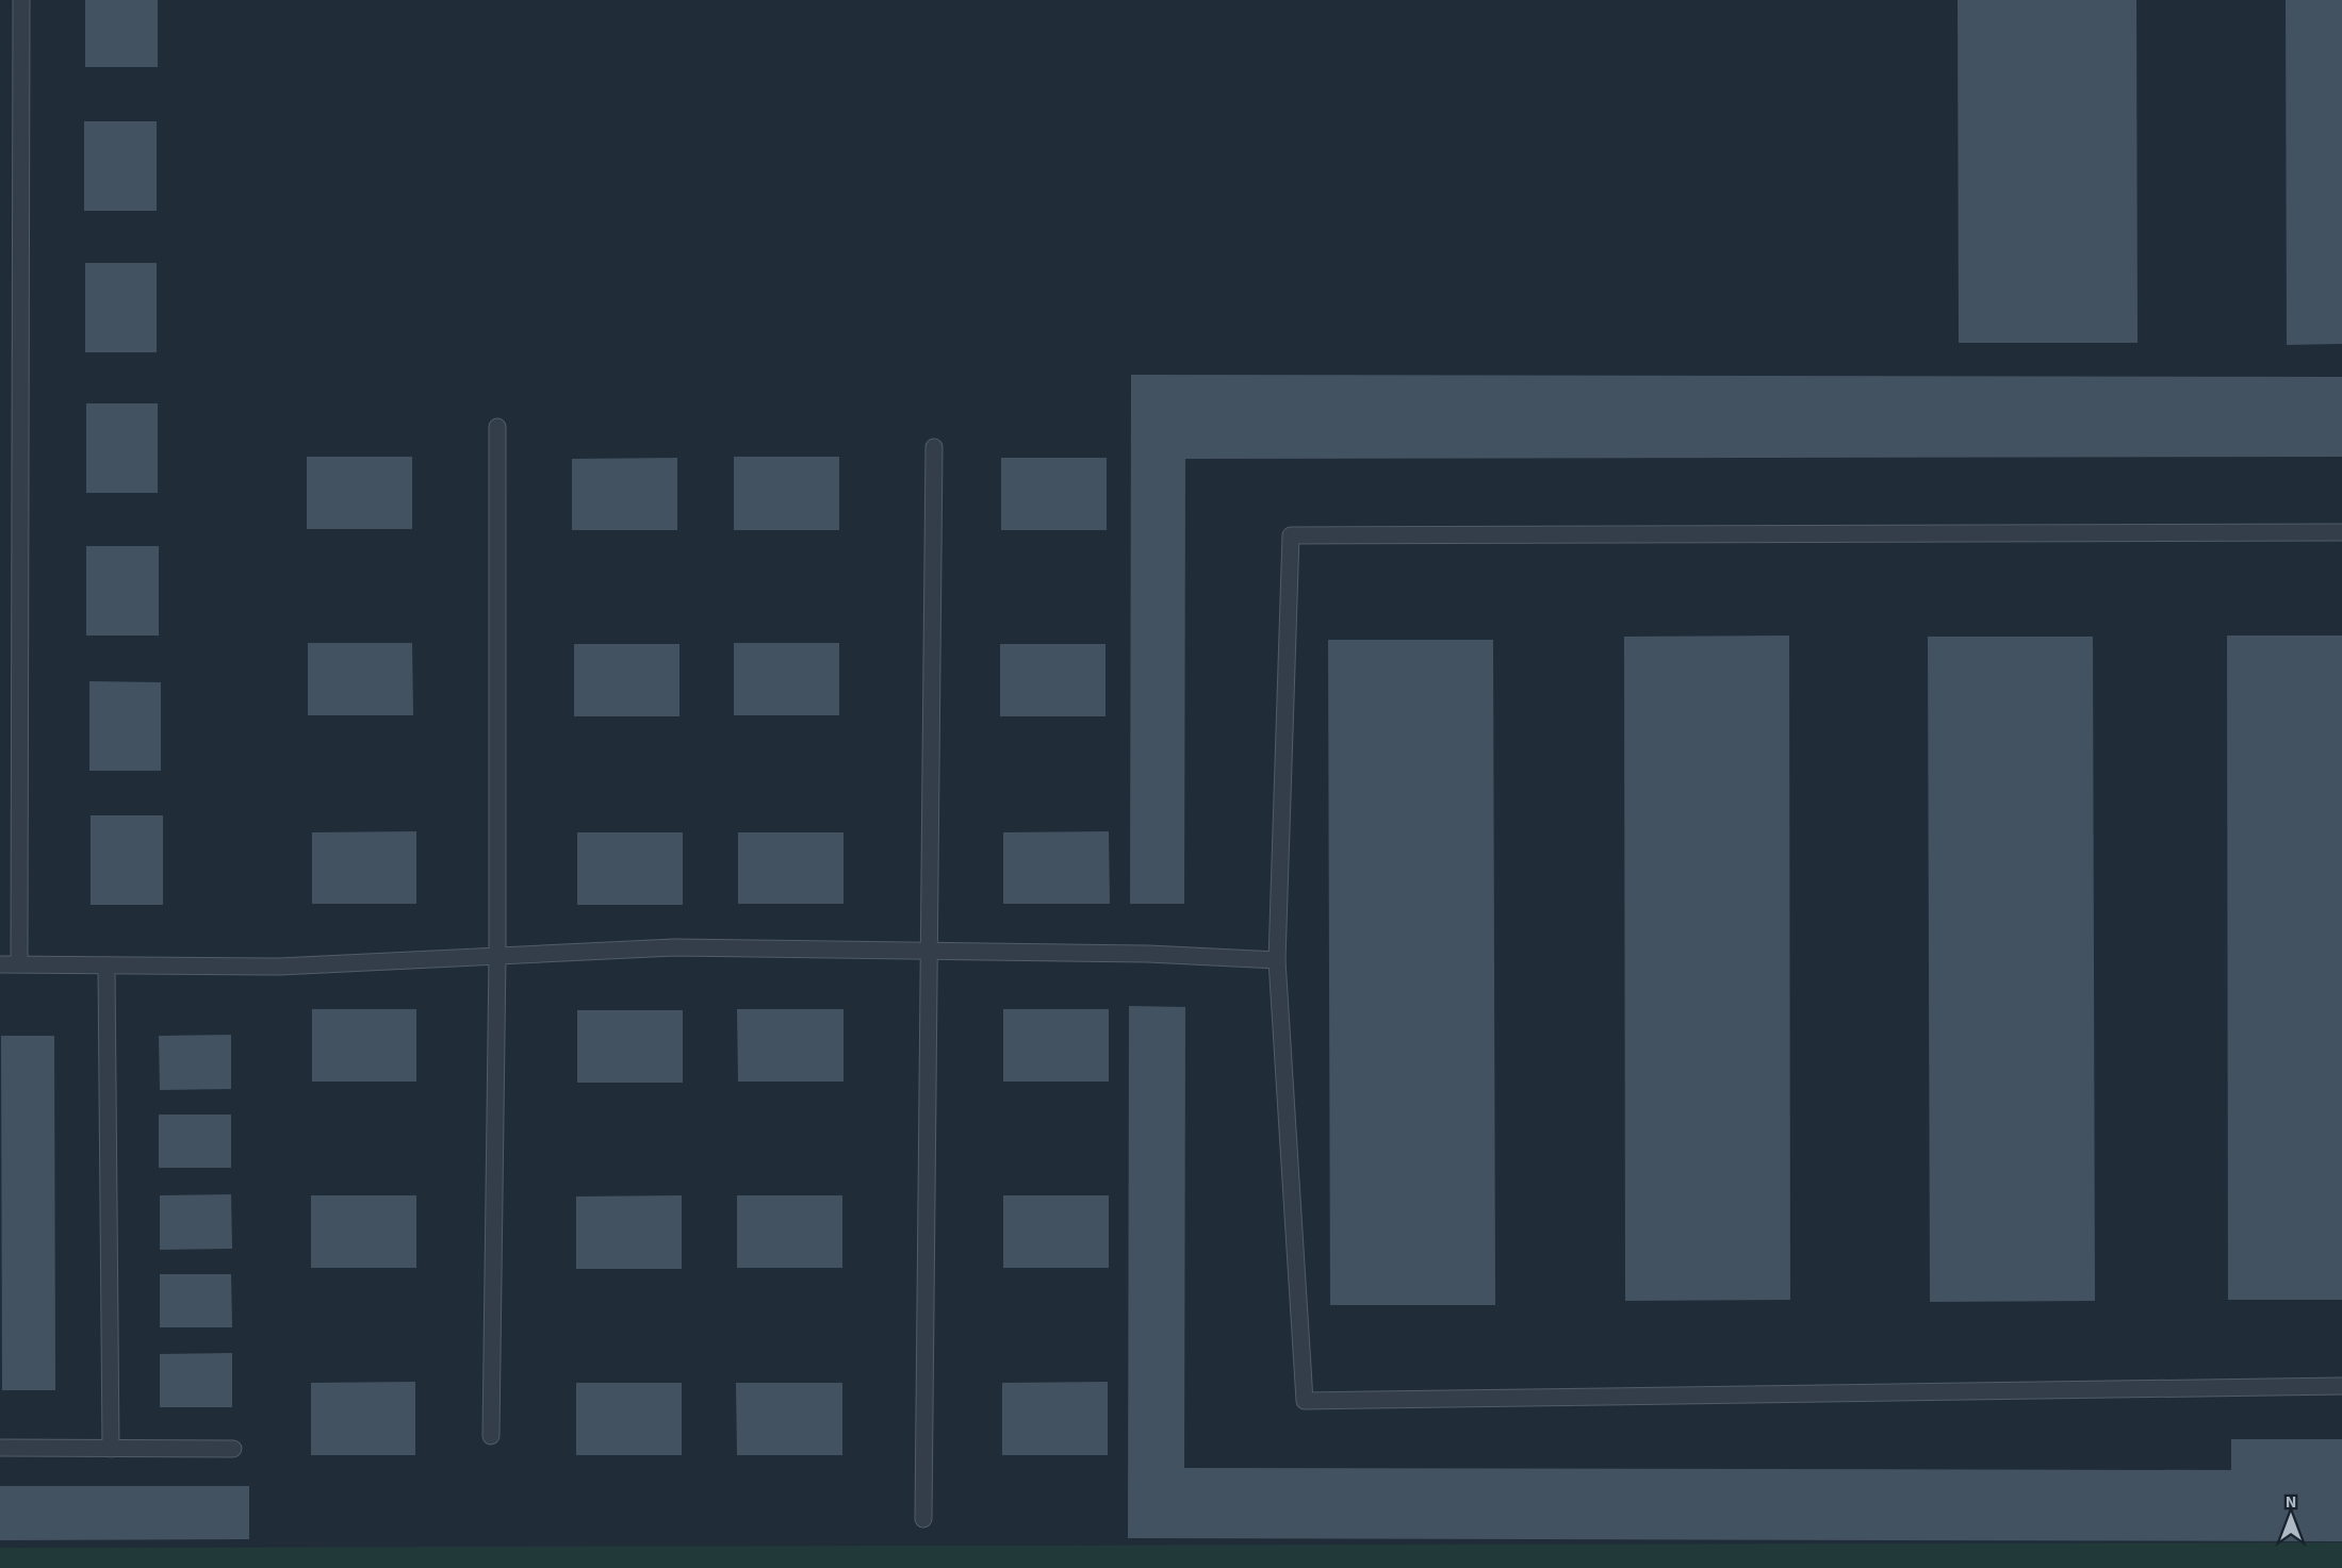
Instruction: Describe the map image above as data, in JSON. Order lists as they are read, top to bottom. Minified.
{"north":"top"}
